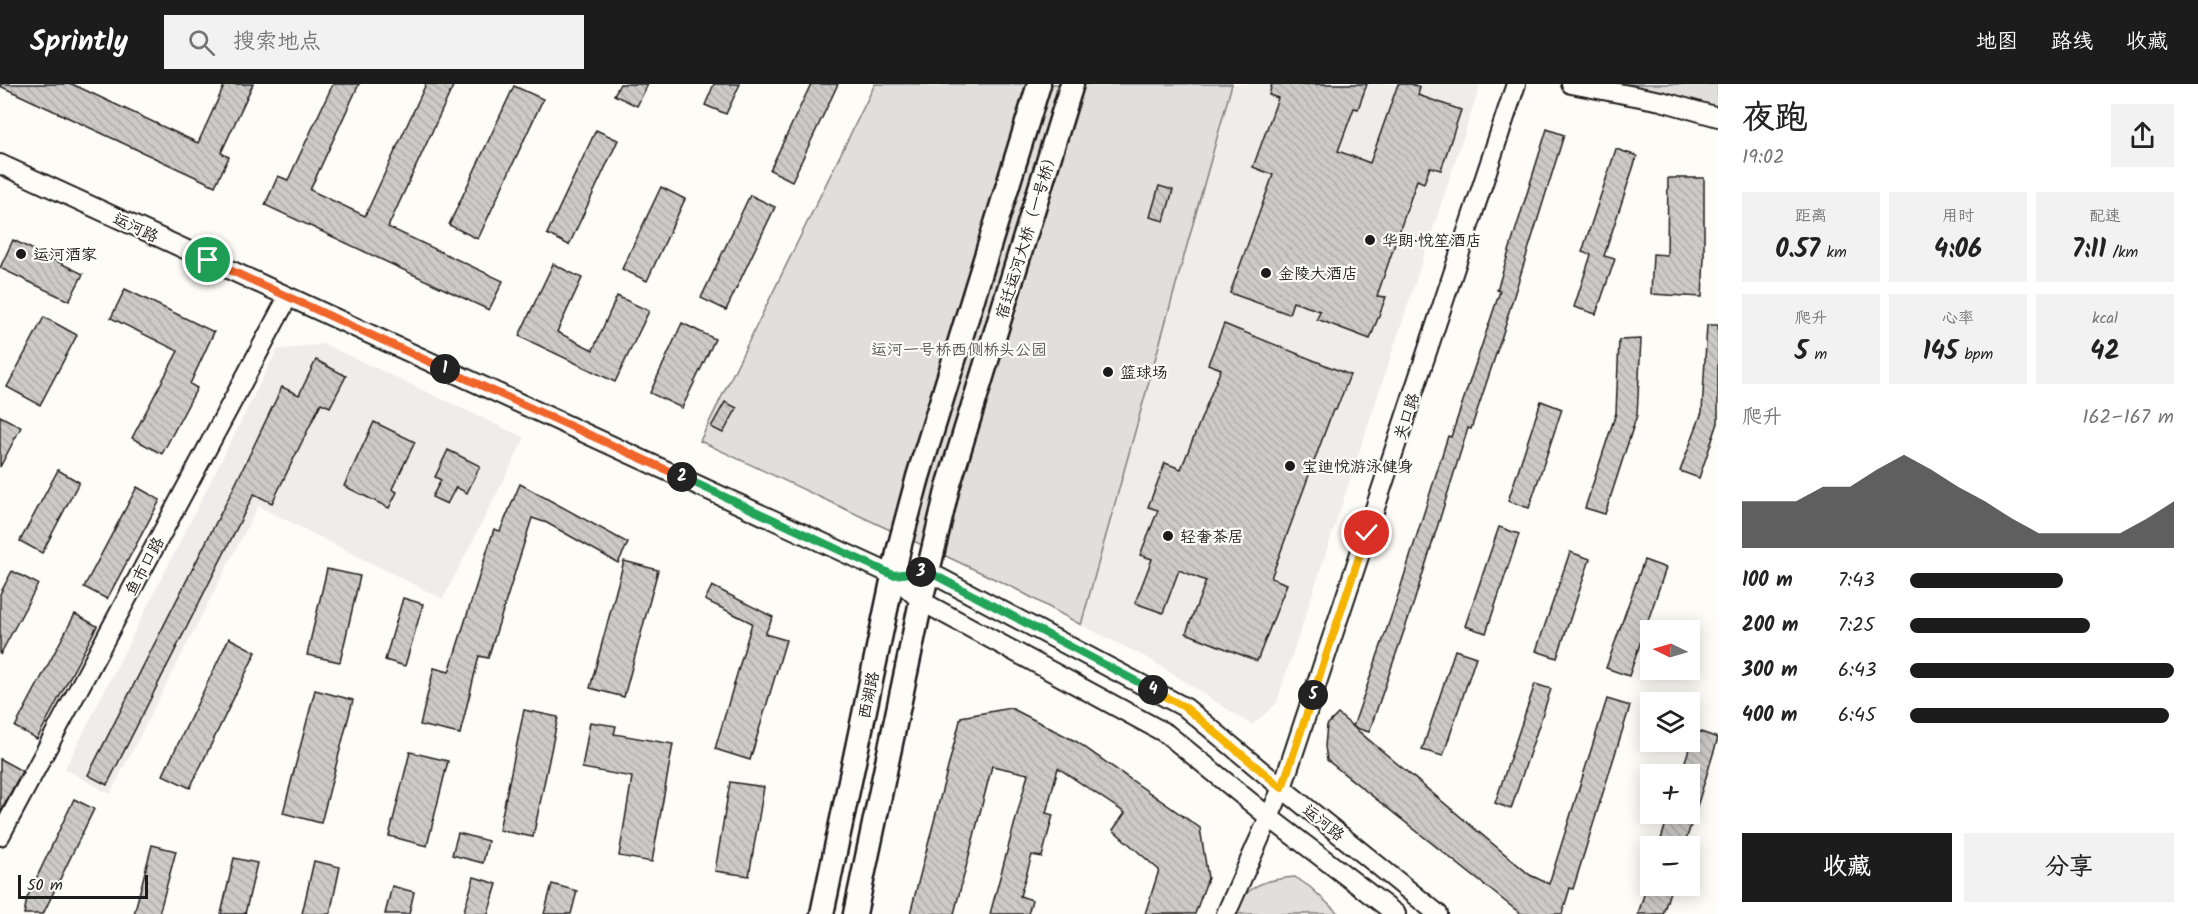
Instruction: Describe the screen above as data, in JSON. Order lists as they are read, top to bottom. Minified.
{"streets":{"main road":["宿迁运河大桥（一号桥）","西湖路"],"street":["运河路","关口路","鱼市口路"]},"crossings":[["运河路","关口路"],["运河路","鱼市口路"],["运河路","西湖路"],["宿迁运河大桥（一号桥）","西湖路"]],"parks":["运河一号桥西侧桥头公园"],"places":["华朗·悦笙酒店","运河酒家","金陵大酒店","篮球场","宝迪悦游泳健身","轻奢茶居"],"scale_bar":"50 m","north":"left","page":{"header":"Sprintly","search":"搜索地点","nav":["地图","路线","收藏"],"heading":["夜跑","19:02"],"stats":[["距离","0.57 km"],["用时","4:06"],["配速","7:11 /km"],["爬升","5 m"],["心率","145 bpm"],["kcal","42"]],"pins":["1","2","3","4","5"],"chart":["爬升","162–167 m"],"list":[{"name":"100 m","note":"7:43"},{"name":"200 m","note":"7:25"},{"name":"300 m","note":"6:43"},{"name":"400 m","note":"6:45"}],"map_buttons":["+","−"],"buttons":["收藏","分享"],"scale":"50 m"}}
